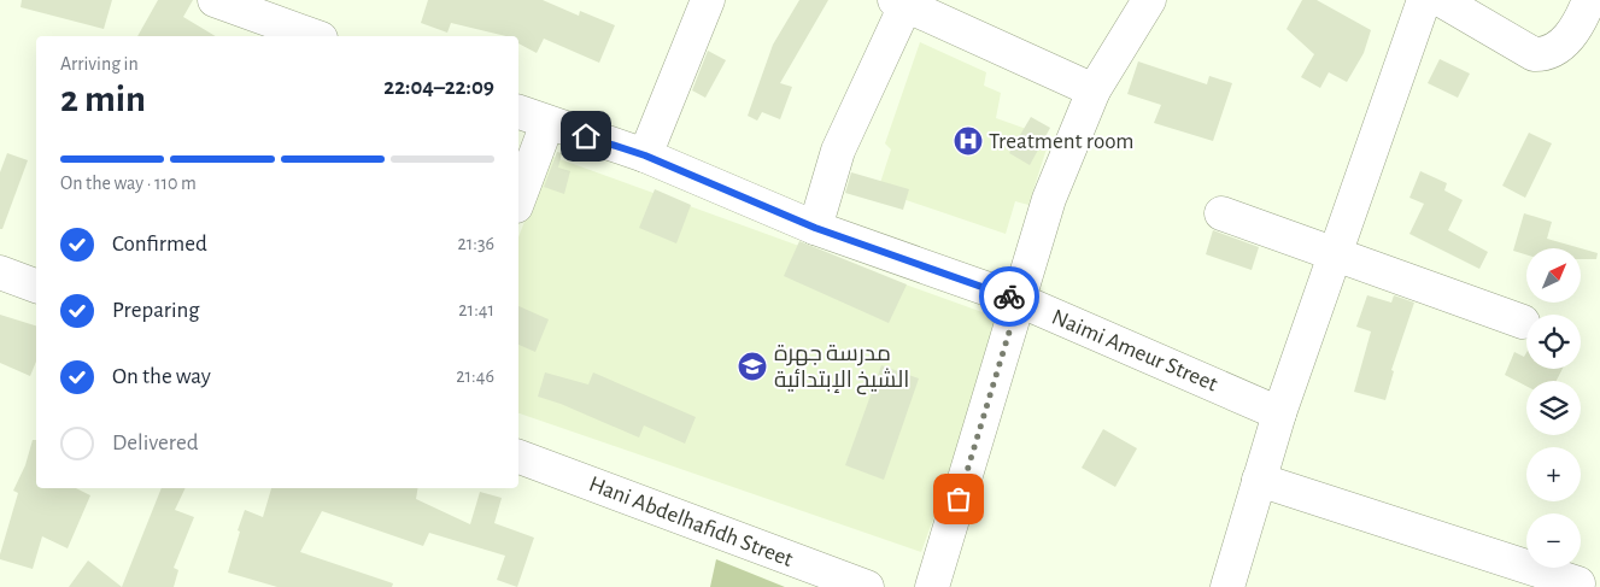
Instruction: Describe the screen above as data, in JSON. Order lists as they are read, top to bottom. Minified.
{"streets":{"street":["Naimi Ameur Street","Hani Abdelhafidh Street"]},"places":{"hospital":["Treatment room"],"school or university":["مدرسة جهرة الشيخ الإبتدائية"]},"north":"top right","page":{"heading":["2 min","Arriving in","22:04–22:09"],"bar":"On the way · 110 m","list":[["Confirmed","21:36"],["Preparing","21:41"],["On the way","21:46"],"Delivered"],"map_buttons":["+","−"]}}
